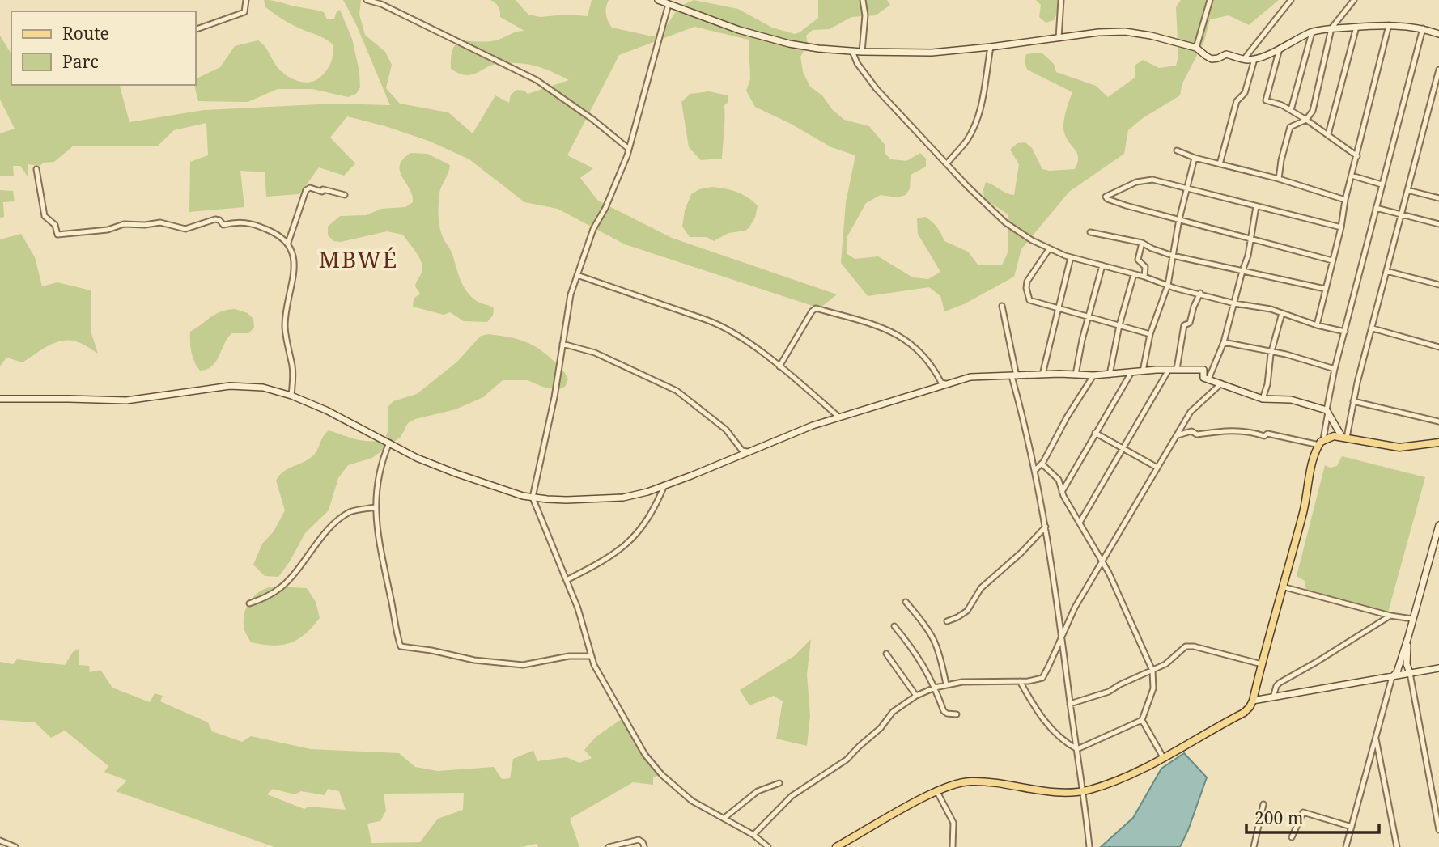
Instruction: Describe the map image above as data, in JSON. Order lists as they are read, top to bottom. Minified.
{"districts":["MBWÉ"],"legend":["Route","Parc"],"scale_bar":"200 m"}
